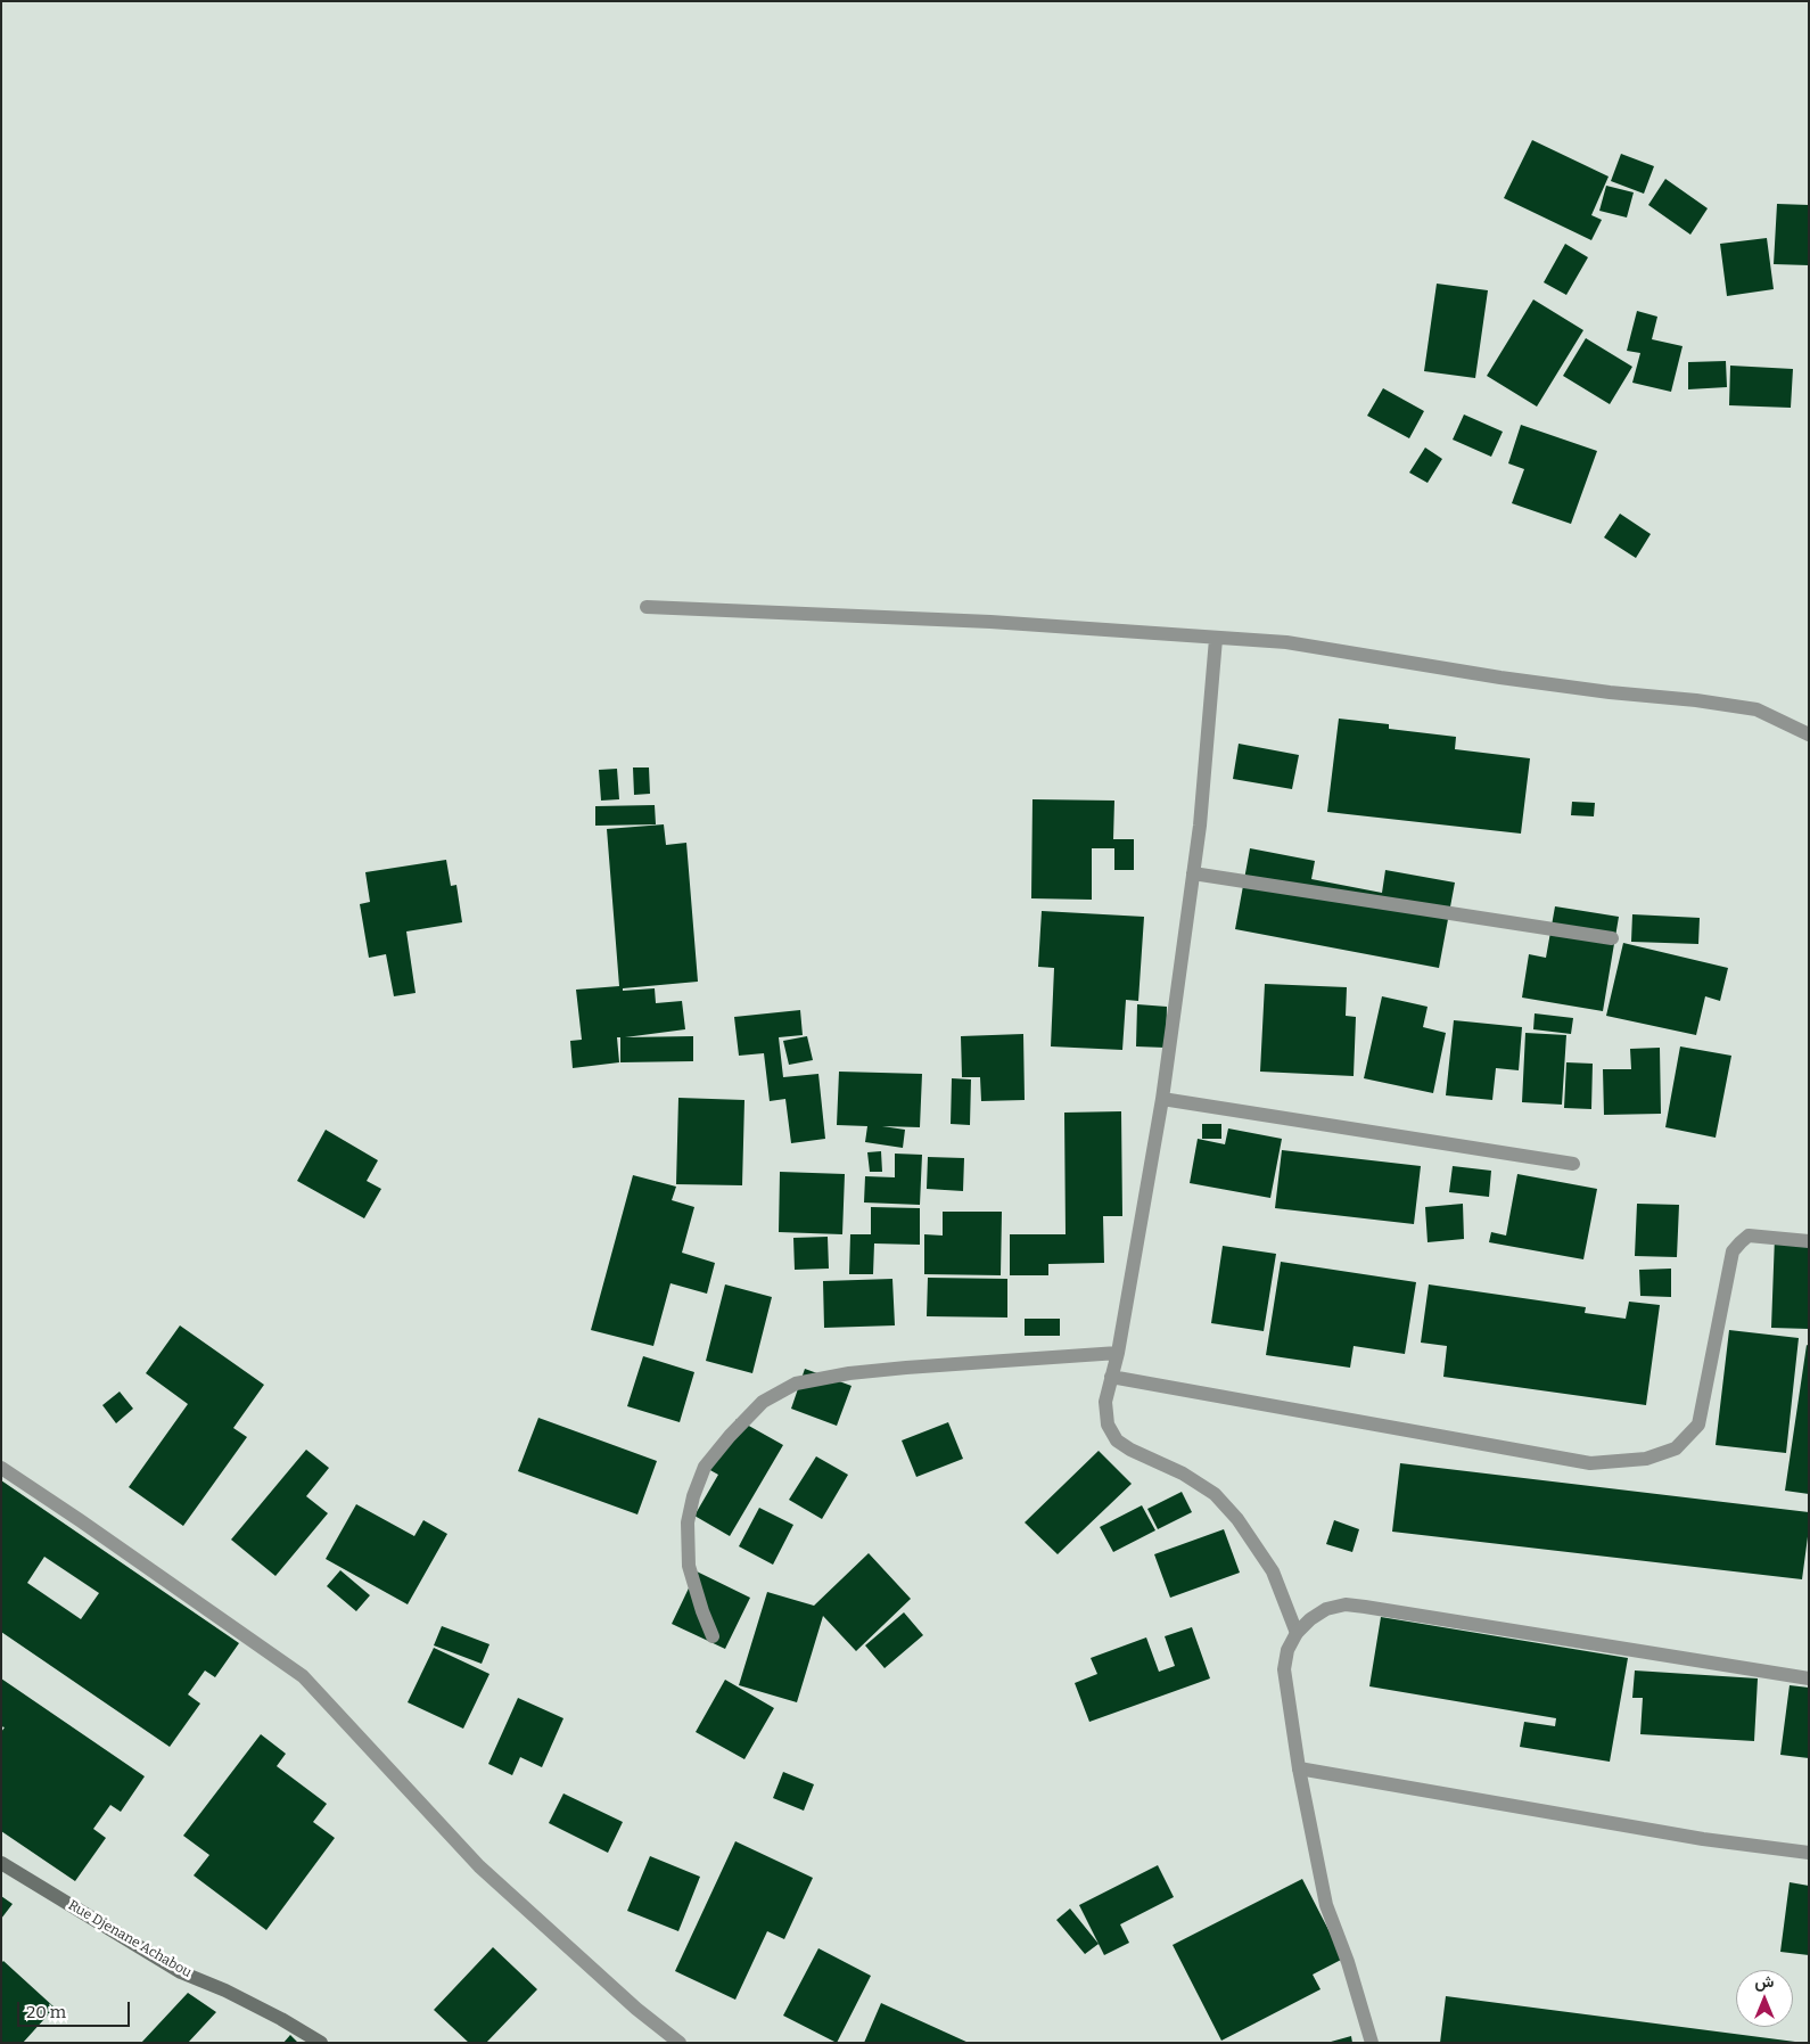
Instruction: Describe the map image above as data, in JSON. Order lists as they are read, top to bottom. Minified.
{"streets":{"main road":["Rue Djenane Achabou"]},"scale_bar":"20 m","north":"top"}
